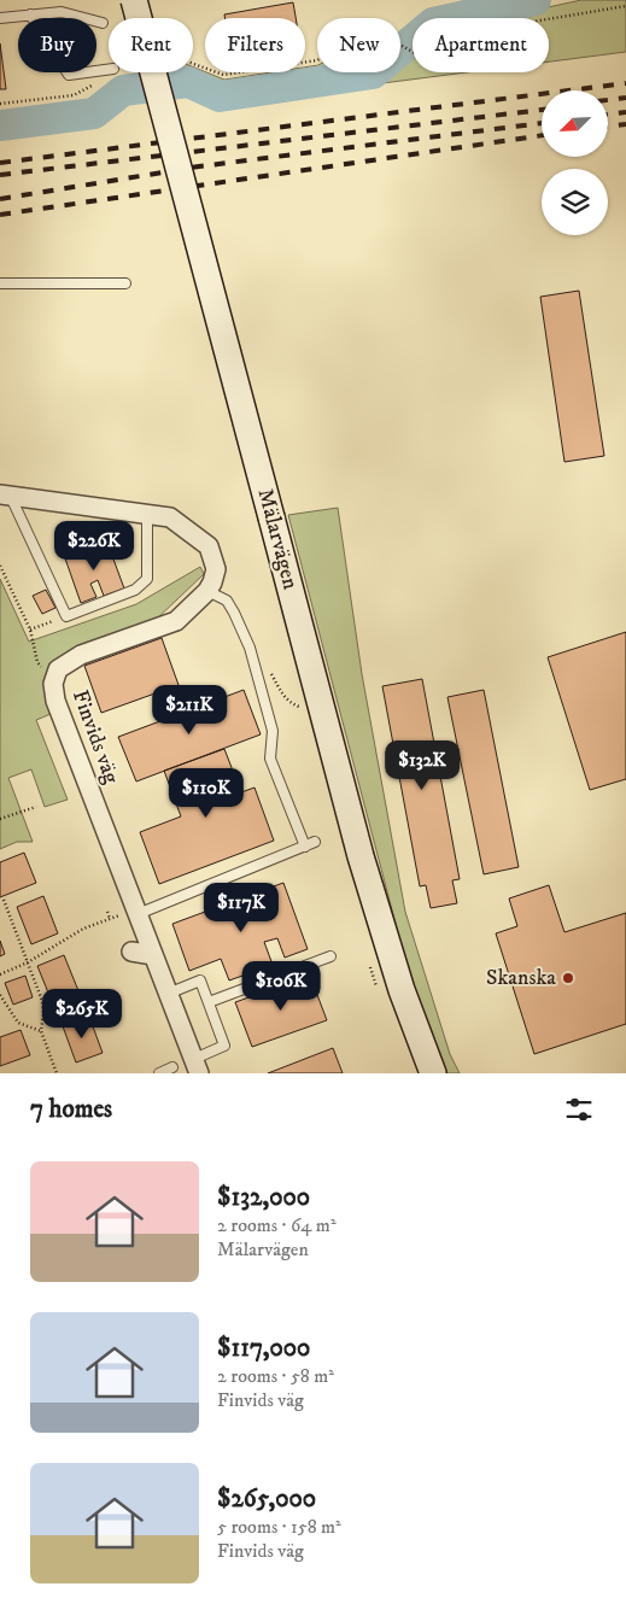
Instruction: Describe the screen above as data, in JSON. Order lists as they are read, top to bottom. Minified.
{"streets":{"main road":["Mälarvägen"],"street":["Finvids väg"]},"places":["Skanska"],"north":"bottom left","page":{"chip":["Buy","Rent","Filters","New","Apartment"],"price":["$226K","$211K","$132K","$110K","$117K","$106K","$265K"],"heading":"7 homes","list":[{"name":"$132,000","note":"2 rooms · 64 m² · Mälarvägen"},{"name":"$117,000","note":"2 rooms · 58 m² · Finvids väg"},{"name":"$265,000","note":"5 rooms · 158 m² · Finvids väg"}]}}
